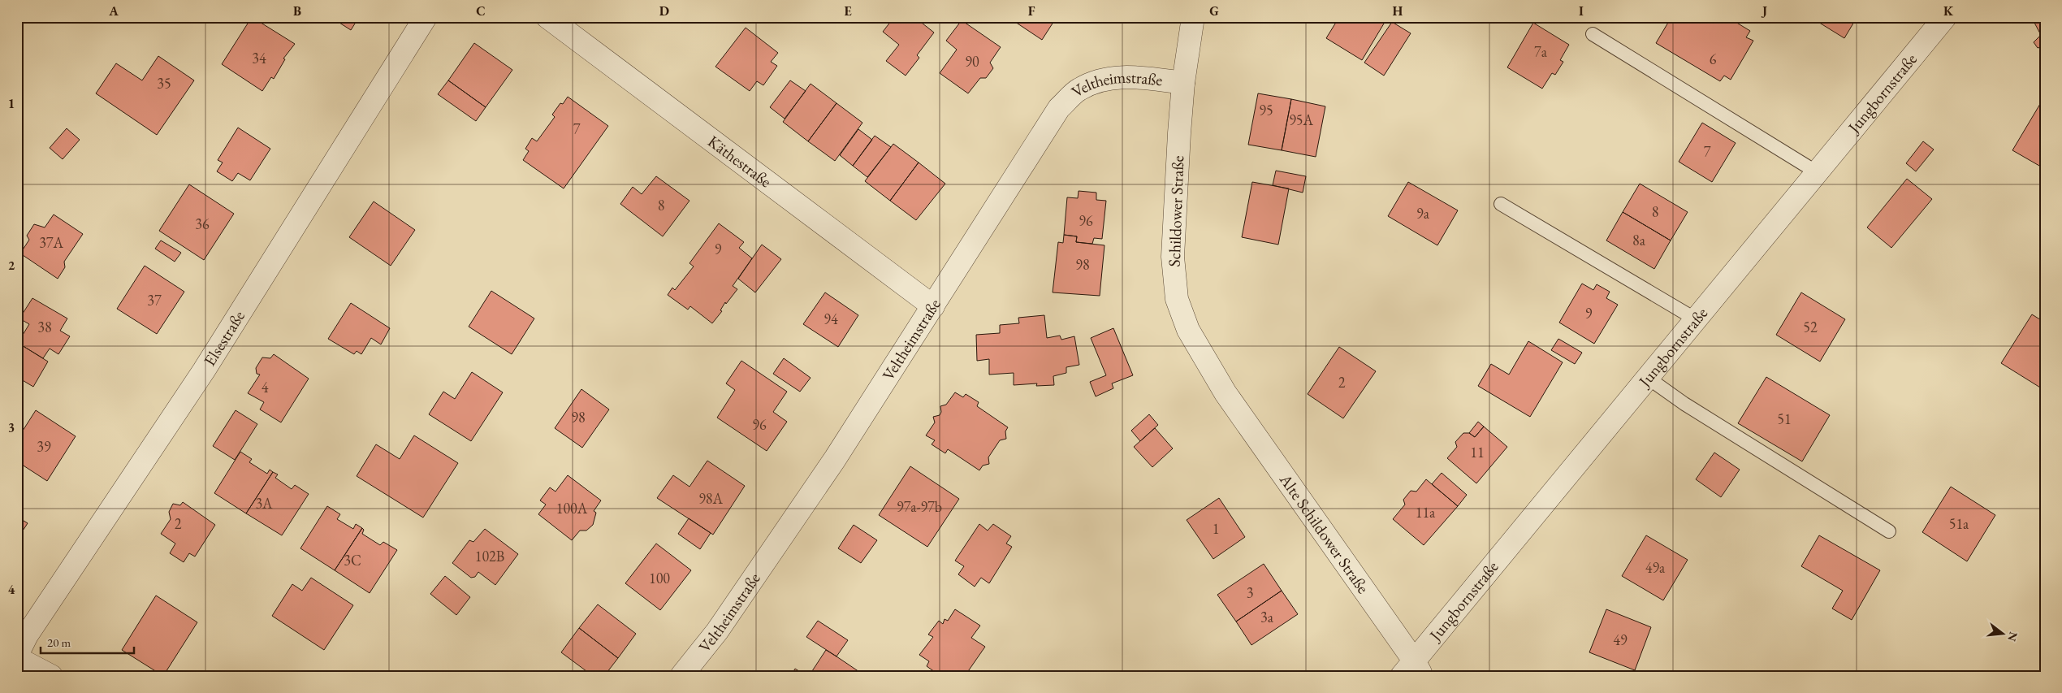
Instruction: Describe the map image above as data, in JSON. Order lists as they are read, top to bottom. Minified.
{"streets":{"street":["Veltheimstraße","Jungbornstraße","Käthestraße","Schildower Straße","Elsestraße","Alte Schildower Straße"]},"crossings":[["Veltheimstraße","Käthestraße"],["Veltheimstraße","Schildower Straße"],["Jungbornstraße","Alte Schildower Straße"],["Schildower Straße","Alte Schildower Straße"]],"house_numbers":["7a","34","6","90","35","95","95A","7","7","8","8","9a","96","36","8a","37A","9","98","37","9","94","38","52","2","4","98","51","96","39","11","98A","3A","97a-97b","100A","11a","2","51a","1","102B","3C","49a","100","3","3a","49"],"scale_bar":"20 m","north":"right","grid":{"columns":["A","B","C","D","E","F","G","H","I","J","K"],"rows":["1","2","3","4"]}}
